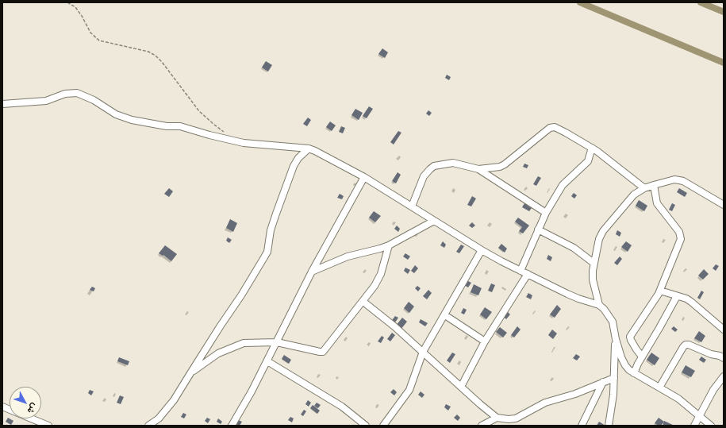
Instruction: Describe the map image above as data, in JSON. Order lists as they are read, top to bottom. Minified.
{"north":"bottom right"}
